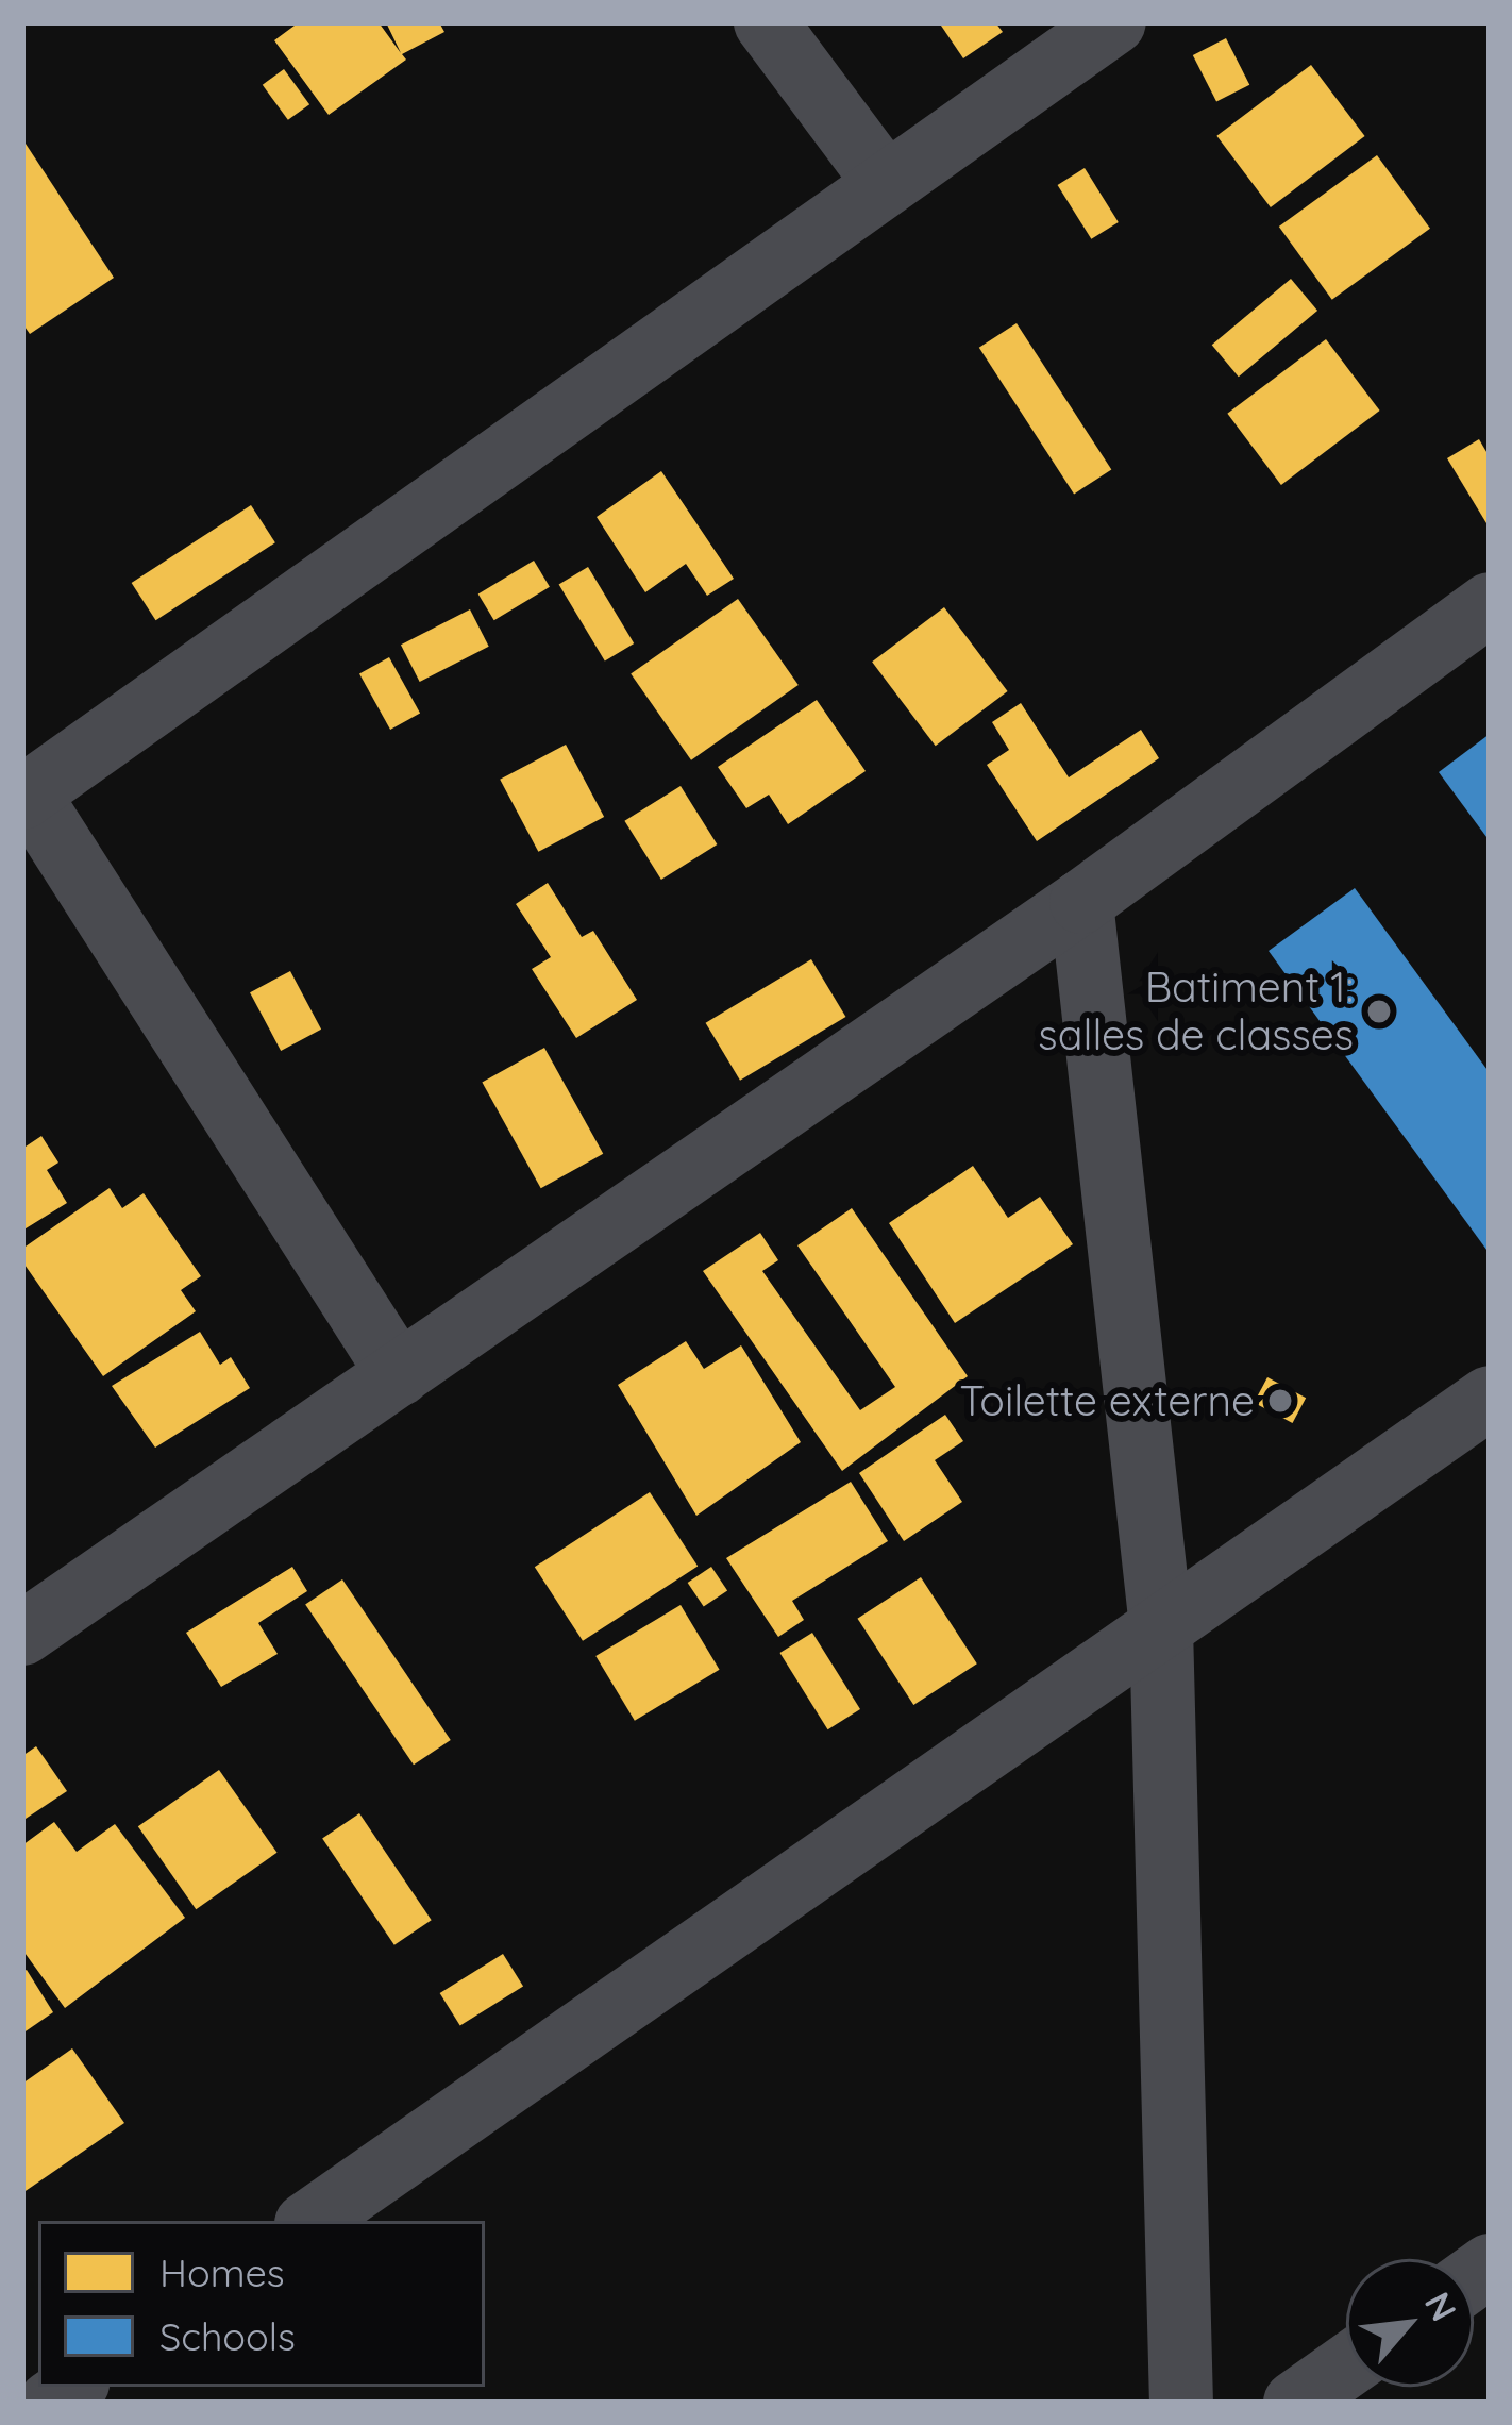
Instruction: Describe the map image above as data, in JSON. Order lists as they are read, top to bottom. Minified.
{"places":["Batiment 1: salles de classes","Toilette externe"],"legend":["Homes","Schools"],"north":"top right"}
